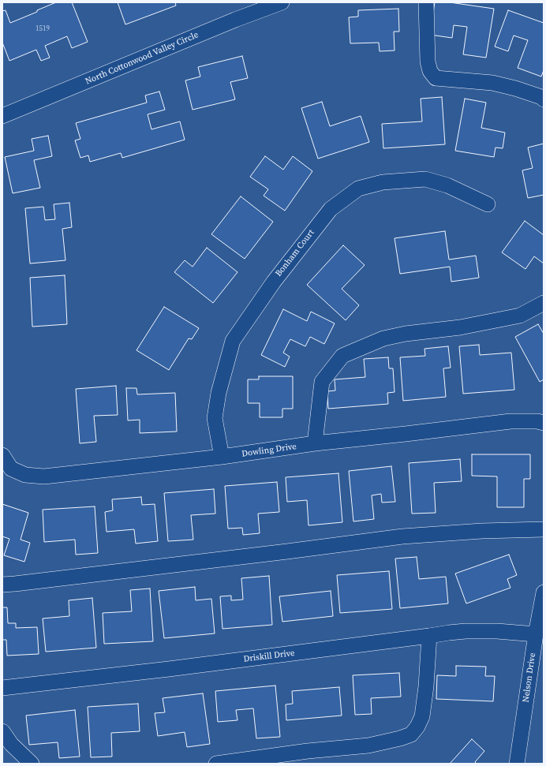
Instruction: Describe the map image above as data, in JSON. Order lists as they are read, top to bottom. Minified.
{"streets":{"street":["North Cottonwood Valley Circle","Bonham Court","Dowling Drive","Driskill Drive","Nelson Drive"]},"crossings":[["Bonham Court","Dowling Drive"],["Driskill Drive","Nelson Drive"]],"house_numbers":["1519"]}
